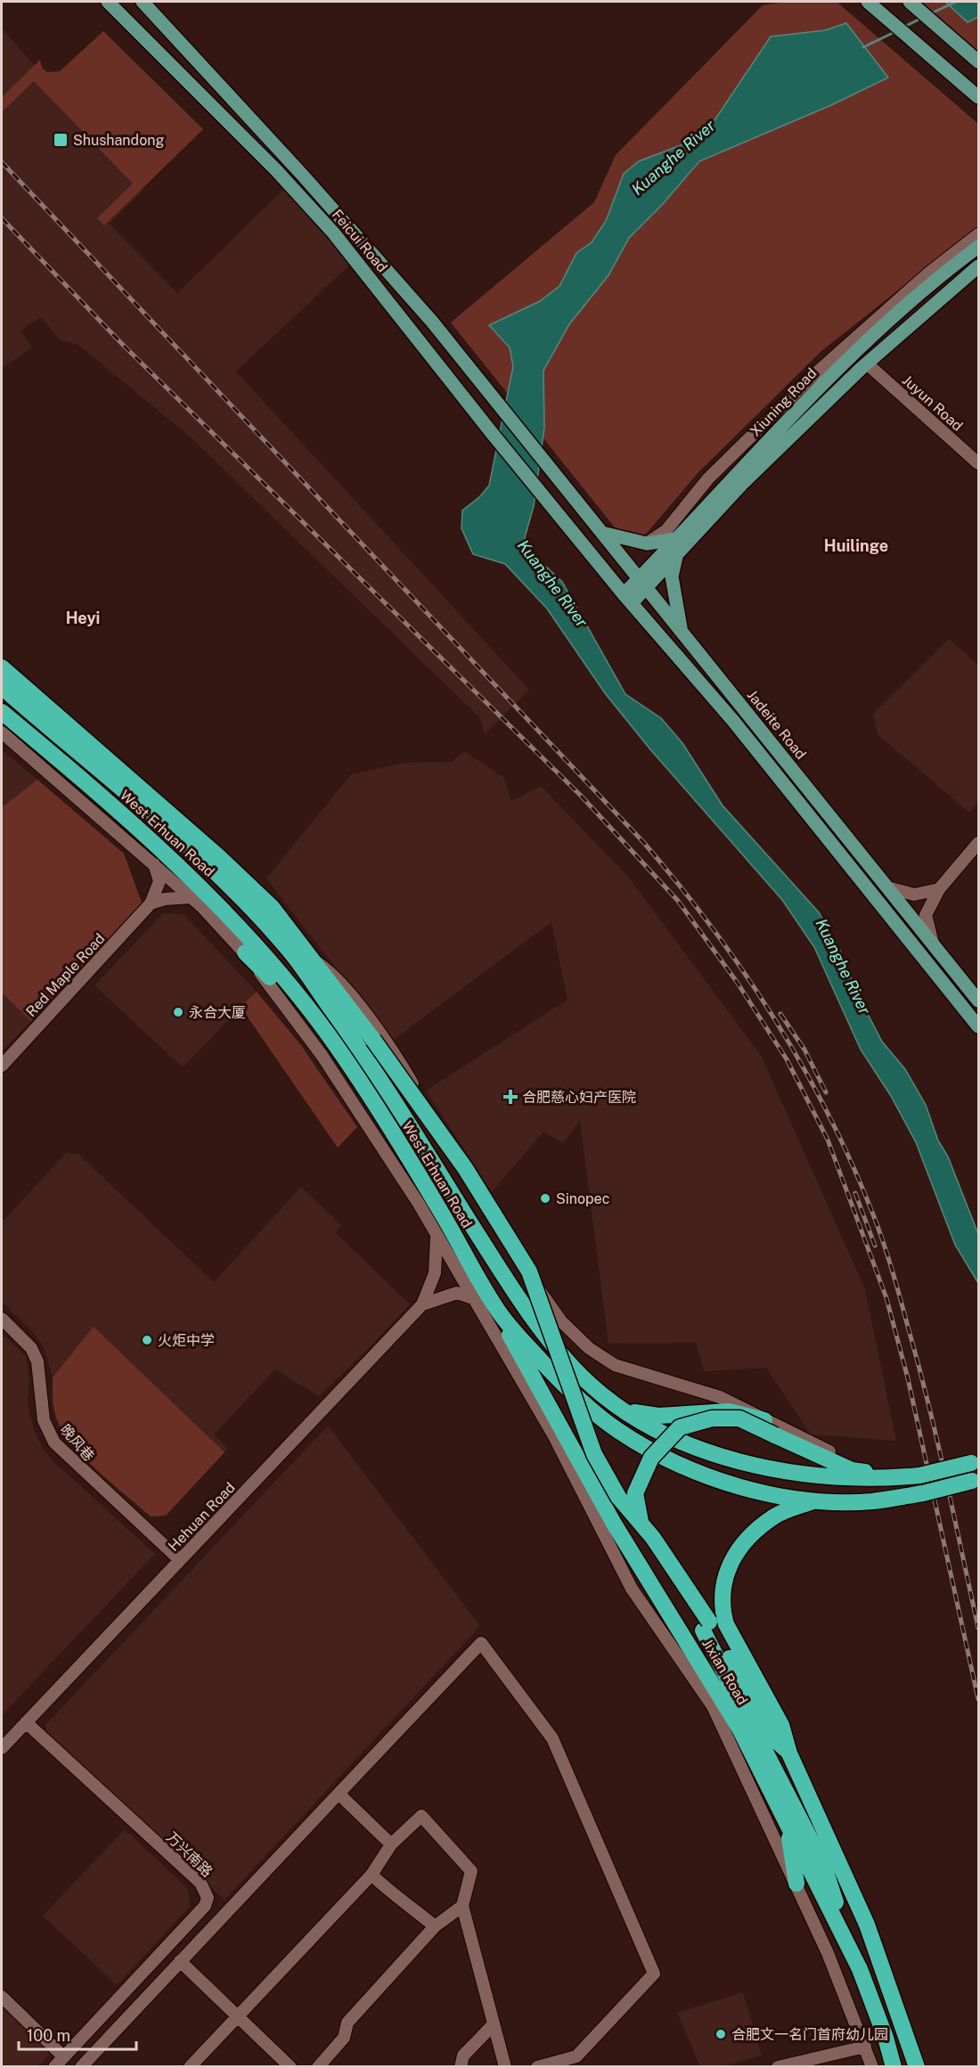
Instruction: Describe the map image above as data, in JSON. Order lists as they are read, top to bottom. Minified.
{"streets":{"highway":["West Erhuan Road","Jixian Road"],"main road":["Feicui Road","Xiuning Road","Jadeite Road"],"street":["Juyun Road","Red Maple Road","晚风巷","Hehuan Road","万兴南路"]},"crossings":[["Feicui Road","Xiuning Road"],["Feicui Road","Jadeite Road"],["Xiuning Road","Juyun Road"],["Xiuning Road","Jadeite Road"],["West Erhuan Road","Jixian Road"],["晚风巷","Hehuan Road"],["Hehuan Road","万兴南路"]],"districts":["Huilinge","Heyi"],"water":["Kuanghe River"],"places":{"transit":["Shushandong"],"other":["永合大厦","Sinopec","火炬中学","合肥文一名门首府幼儿园"],"health":["合肥慈心妇产医院"]},"scale_bar":"100 m"}
